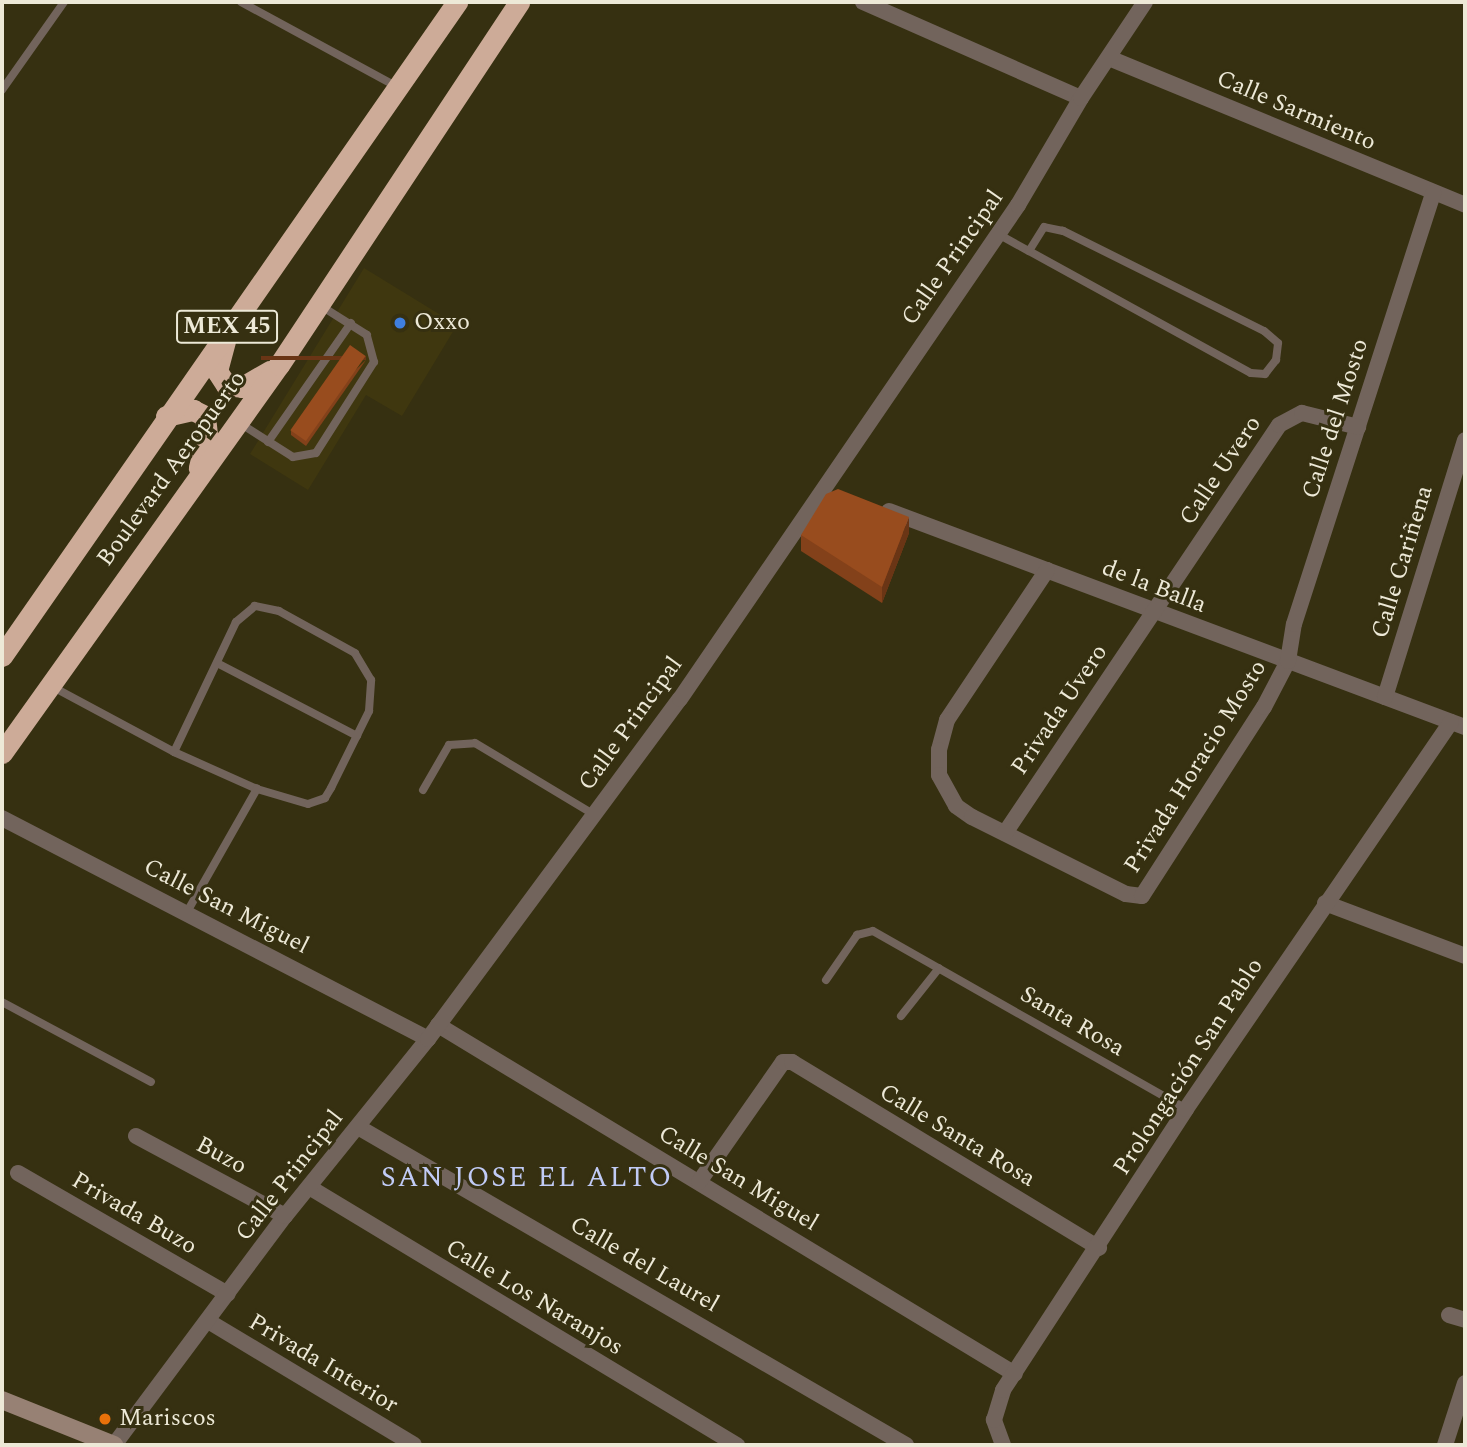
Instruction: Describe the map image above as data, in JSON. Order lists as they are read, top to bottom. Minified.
{"streets":{"highway":["MEX 45","Boulevard Aeropuerto"],"street":["Calle Sarmiento","Calle Principal","Calle del Mosto","Calle Uvero","Calle Cariñena","de la Balla","Privada Uvero","Privada Horacio Mosto","Calle San Miguel","Prolongación San Pablo","Calle Santa Rosa","Buzo","Privada Buzo","Calle del Laurel","Calle Los Naranjos","Privada Interior"],"lane":["Santa Rosa"]},"crossings":[["Calle Sarmiento","Calle Principal"],["Calle Sarmiento","Calle del Mosto"],["Calle Principal","Calle San Miguel"],["Calle Principal","Buzo"],["Calle Principal","Privada Buzo"],["Calle Principal","Calle del Laurel"],["Calle Principal","Calle Los Naranjos"],["Calle Principal","Privada Interior"],["Calle del Mosto","Calle Uvero"],["Calle del Mosto","de la Balla"],["Calle del Mosto","Privada Horacio Mosto"],["Calle Uvero","de la Balla"],["Calle Uvero","Privada Uvero"],["Calle Cariñena","de la Balla"],["de la Balla","Privada Uvero"],["de la Balla","Privada Horacio Mosto"],["de la Balla","Prolongación San Pablo"],["Privada Uvero","Privada Horacio Mosto"],["Calle San Miguel","Prolongación San Pablo"],["Calle San Miguel","Calle Santa Rosa"],["Santa Rosa","Prolongación San Pablo"],["Prolongación San Pablo","Calle Santa Rosa"]],"districts":["SAN JOSE EL ALTO"],"places":["Oxxo","Mariscos"]}
